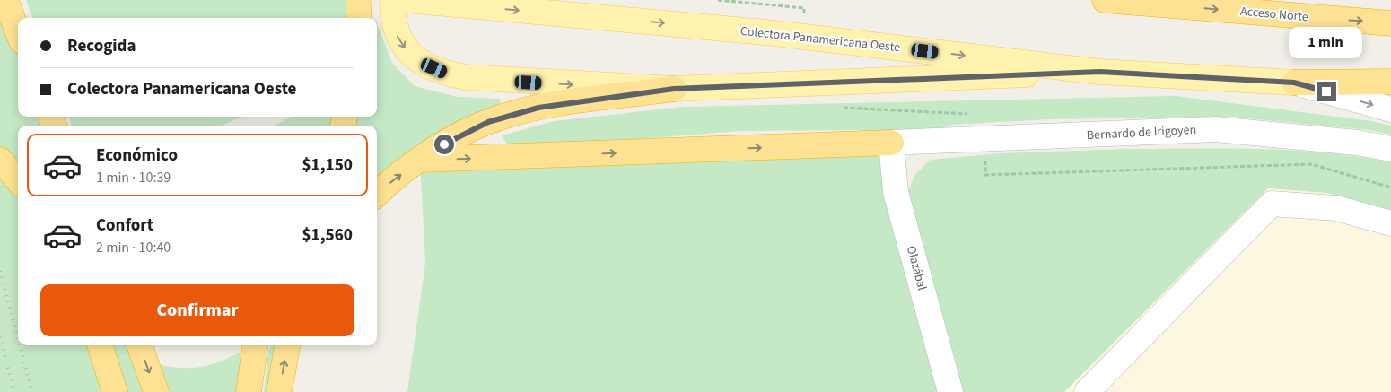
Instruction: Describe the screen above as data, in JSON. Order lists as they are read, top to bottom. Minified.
{"streets":{"highway":["Acceso Norte"],"main road":["Colectora Panamericana Oeste"],"street":["Bernardo de Irigoyen","Olazábal"]},"crossings":[["Bernardo de Irigoyen","Olazábal"]],"page":{"banner":["Recogida","Colectora Panamericana Oeste"],"bubble":"1 min","list":[{"name":"Económico","note":"1 min · 10:39","value":"$1,150"},{"name":"Confort","note":"2 min · 10:40","value":"$1,560"}],"buttons":"Confirmar"}}
